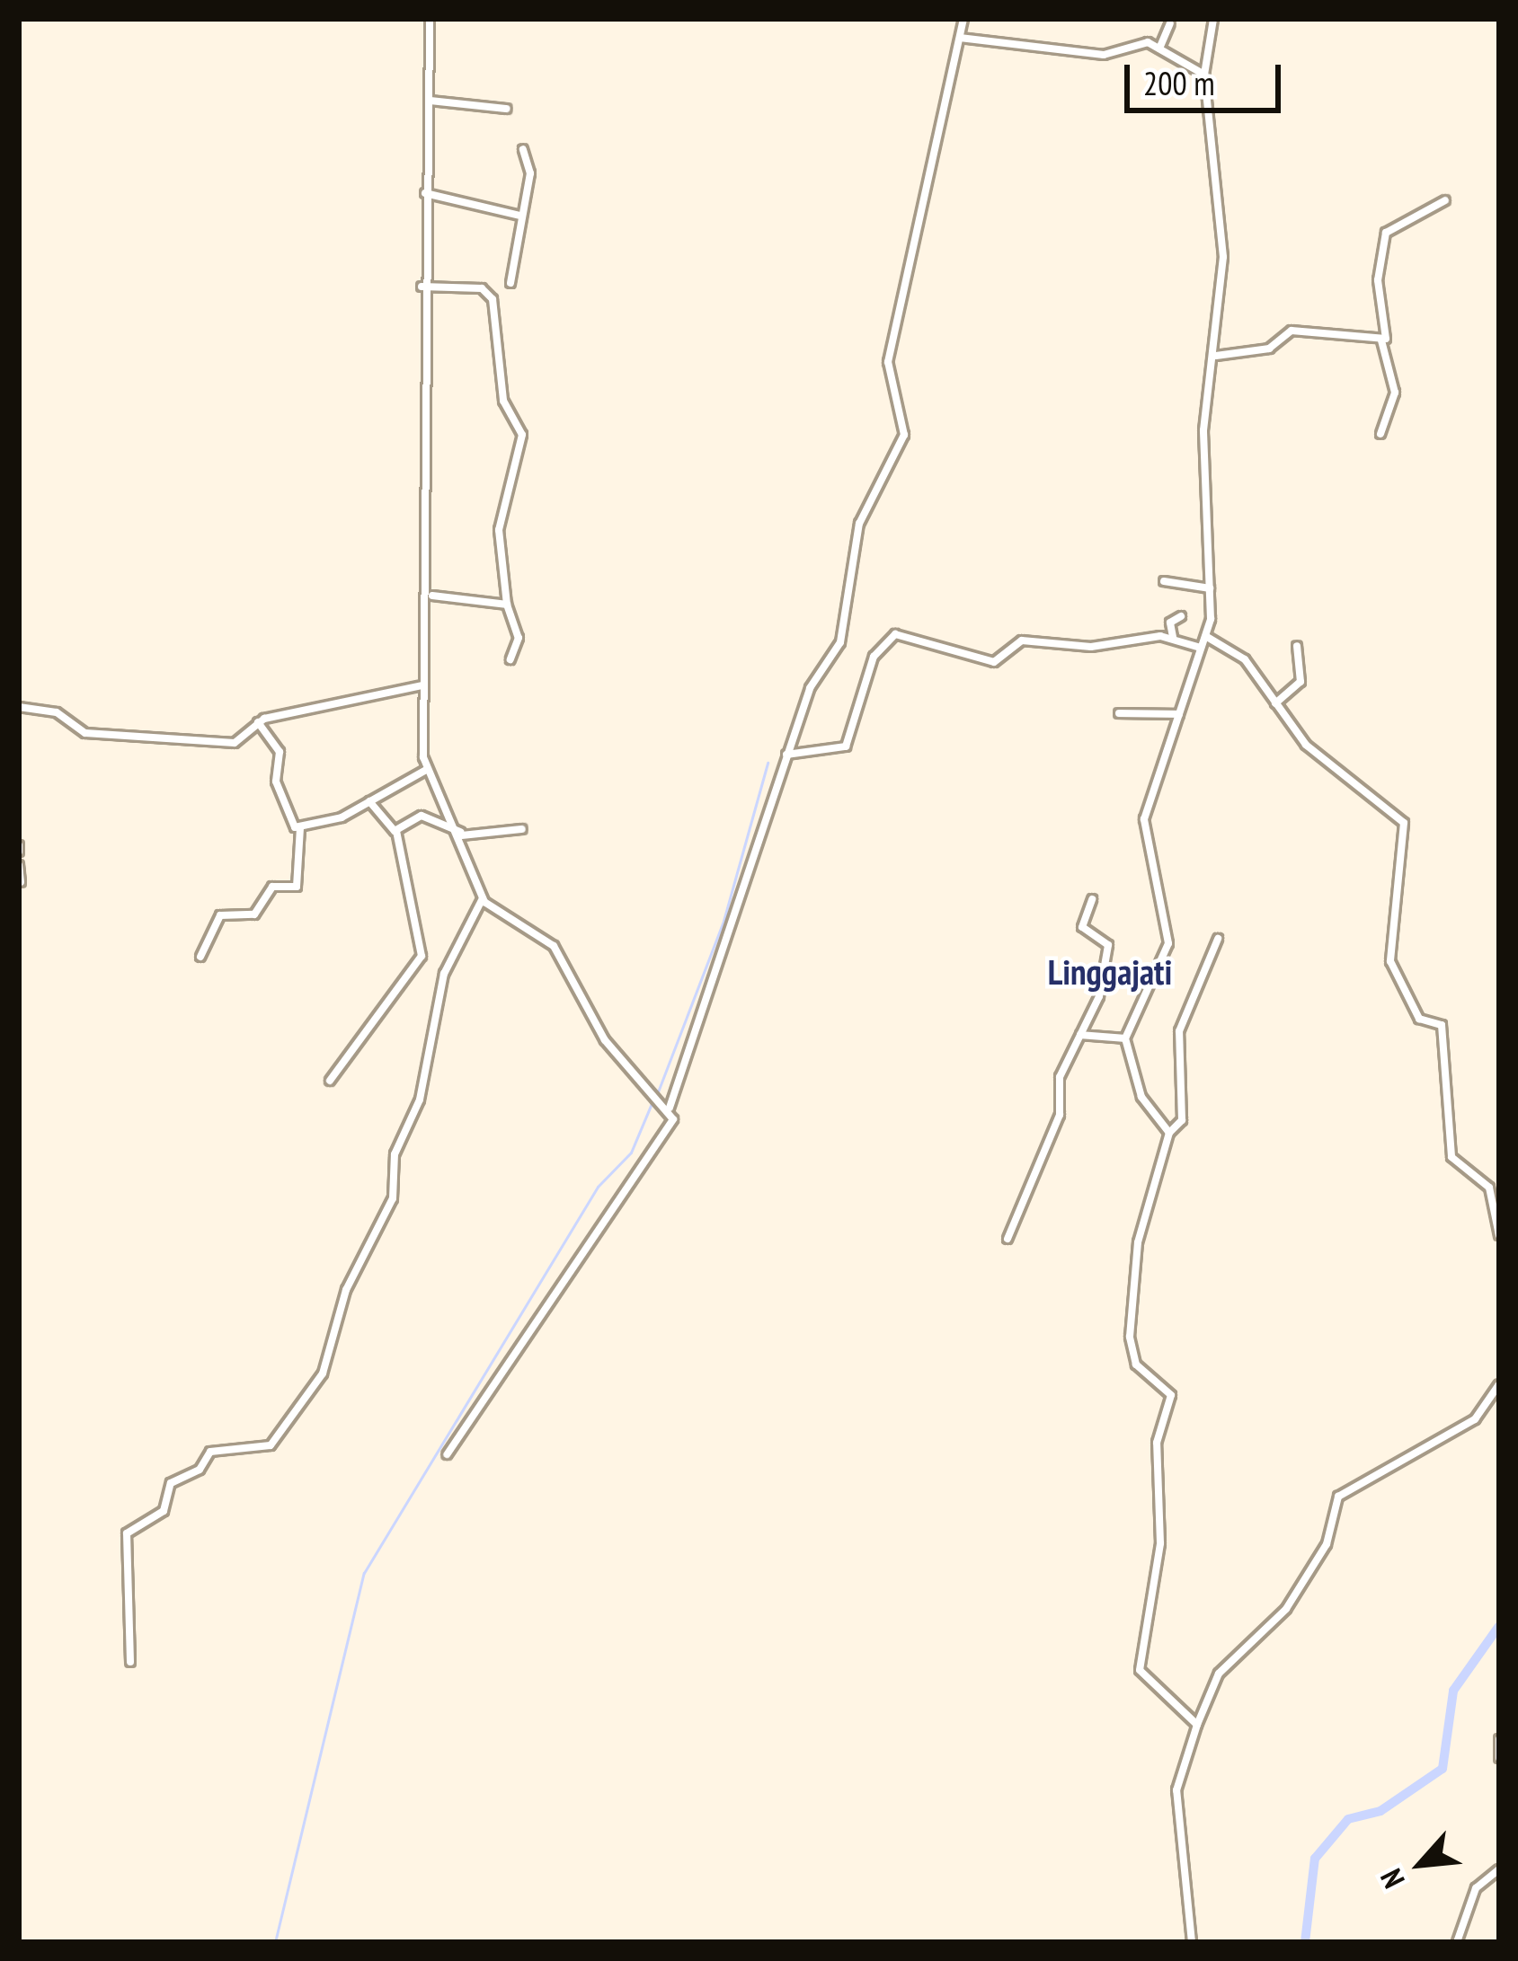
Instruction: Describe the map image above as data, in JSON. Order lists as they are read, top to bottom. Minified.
{"districts":["Linggajati"],"scale_bar":"200 m","north":"bottom left"}
